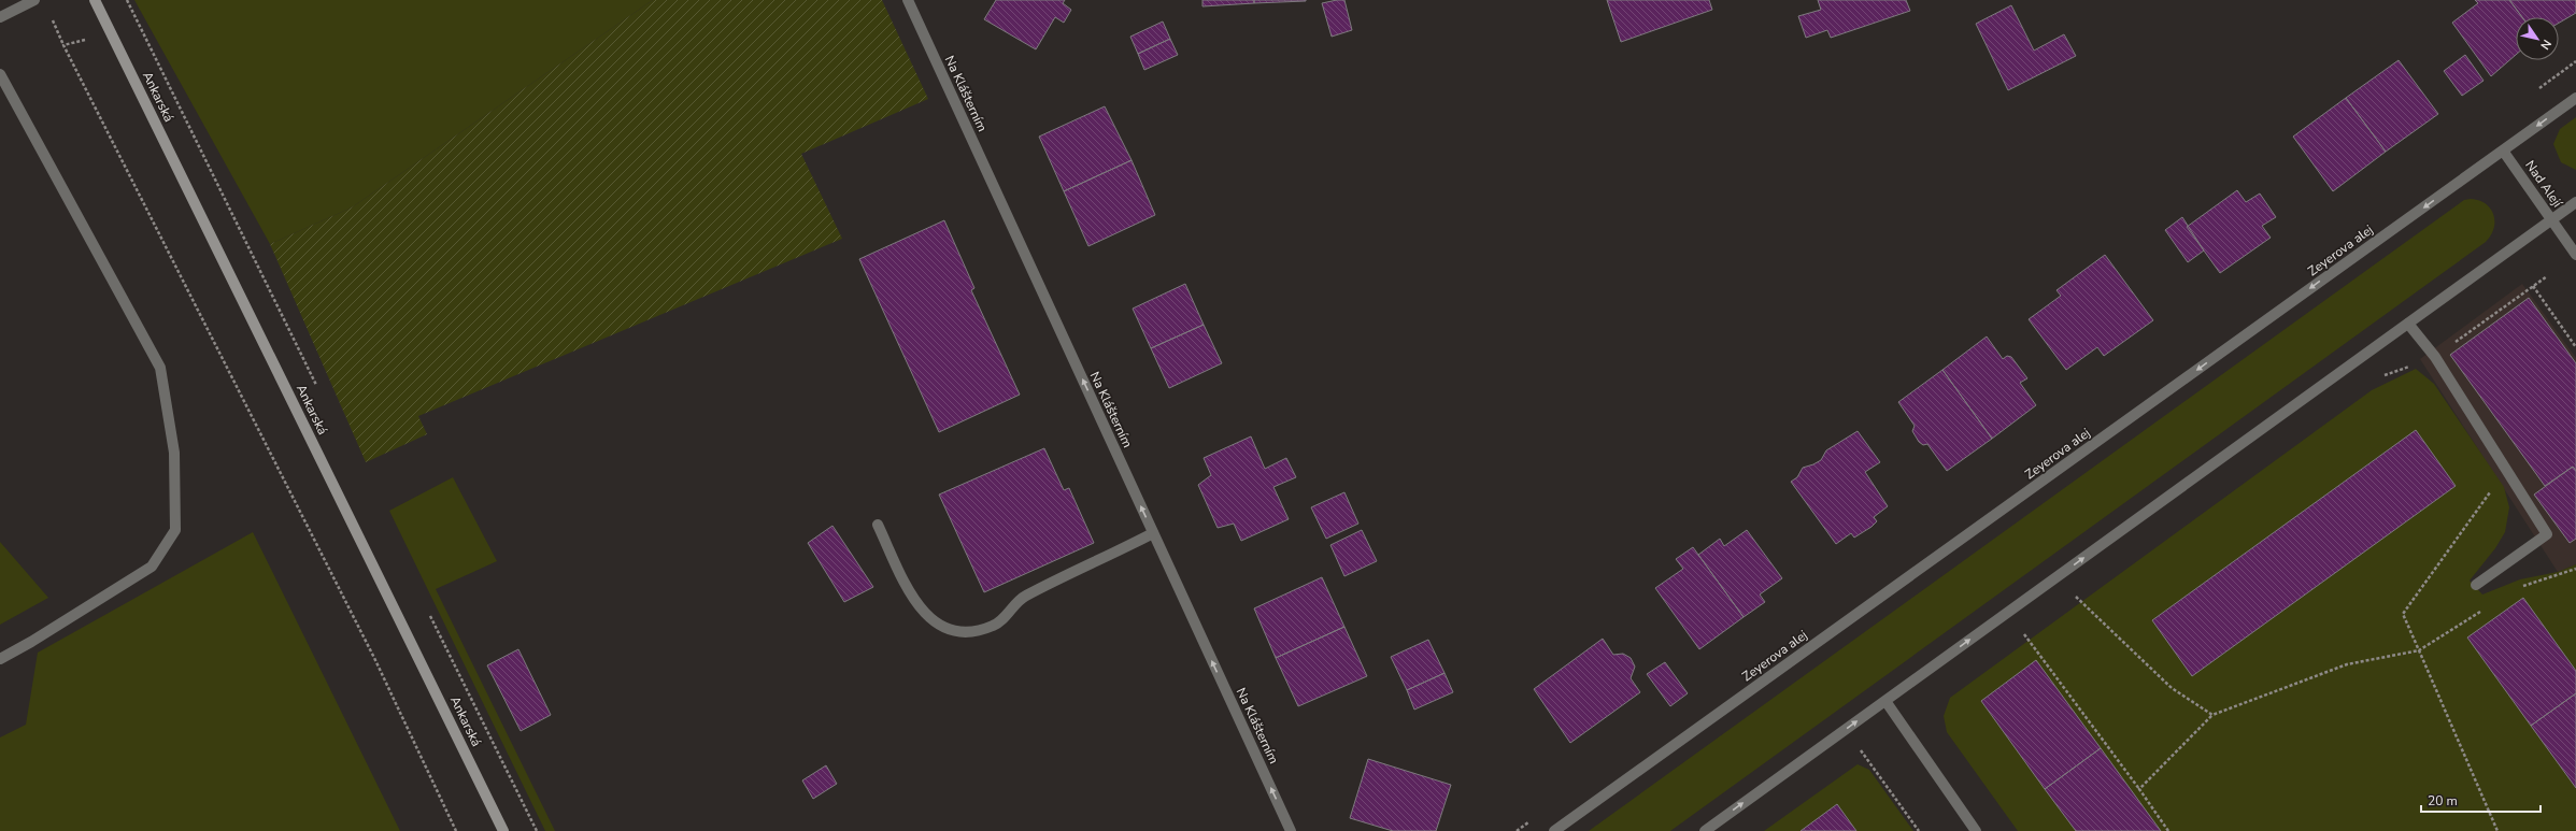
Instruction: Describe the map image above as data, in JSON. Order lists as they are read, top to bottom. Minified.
{"streets":{"street":["Na Klášterním","Ankarská","Nad Alejí","Zeyerova alej"]},"crossings":[["Nad Alejí","Zeyerova alej"]],"one_way":["Na Klášterním"],"scale_bar":"20 m","north":"bottom right"}
